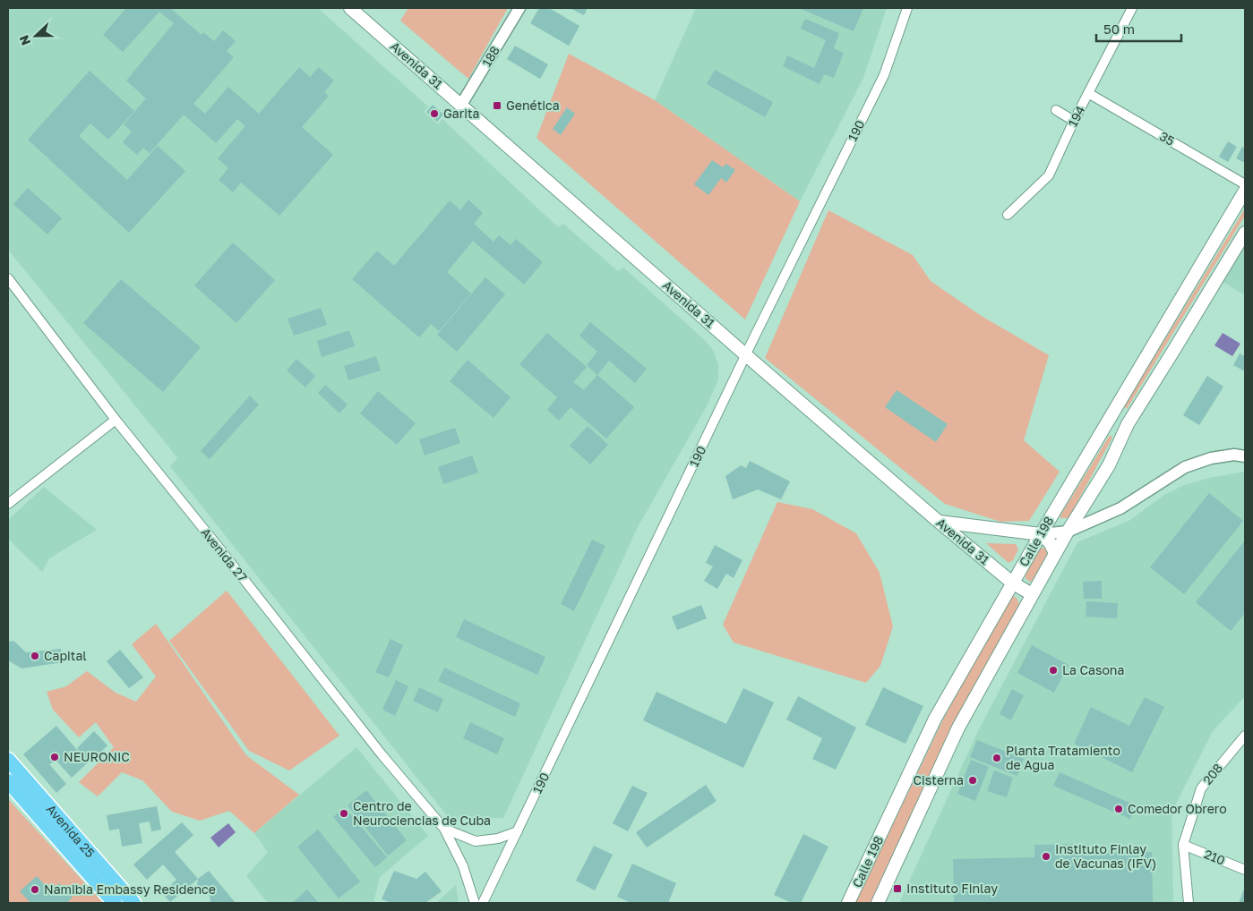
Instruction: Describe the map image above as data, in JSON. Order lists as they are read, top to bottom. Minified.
{"streets":{"main road":["Avenida 31","Calle 198","Avenida 25"],"street":["188","194","190","35","Avenida 27","208","210"]},"crossings":[["188","Avenida 31"],["Avenida 31","190"],["Avenida 31","Calle 198"],["194","35"],["190","Avenida 27"],["208","210"]],"places":{"transit":["Genética","Instituto Finlay"],"other":["Garita","Capital","La Casona","NEURONIC","Planta Tratamiento de Agua","Cisterna","Comedor Obrero","Centro de Neurociencias de Cuba","Instituto Finlay de Vacunas (IFV)","Namibia Embassy Residence"]},"scale_bar":"50 m","north":"left"}
